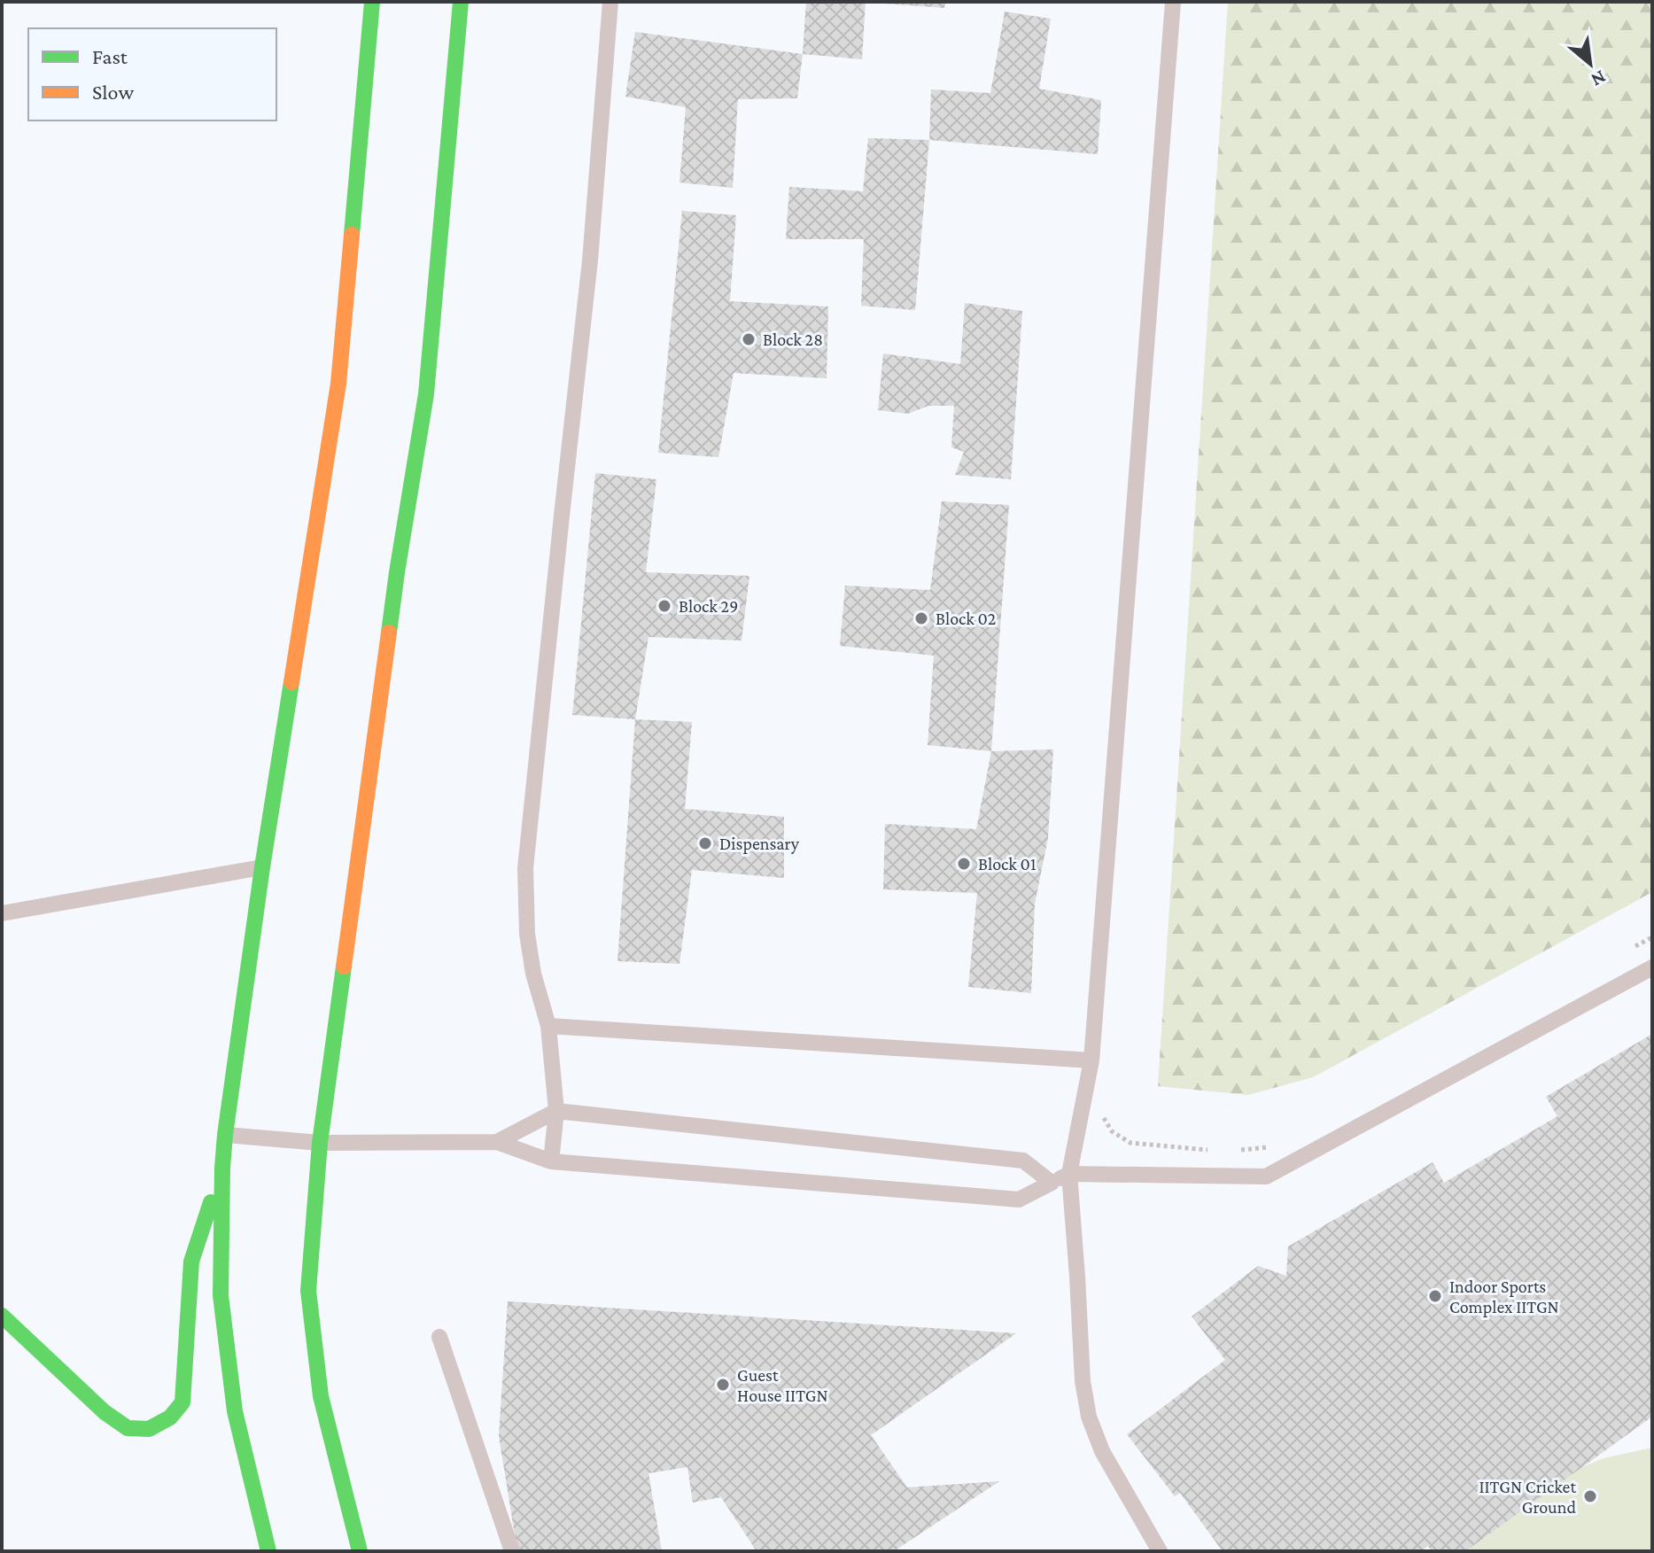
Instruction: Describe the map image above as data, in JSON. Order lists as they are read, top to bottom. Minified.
{"places":["Block 28","Block 29","Block 02","Dispensary","Block 01","Indoor Sports Complex IITGN","Guest House IITGN","IITGN Cricket Ground"],"legend":["Fast","Slow"],"north":"bottom right"}
